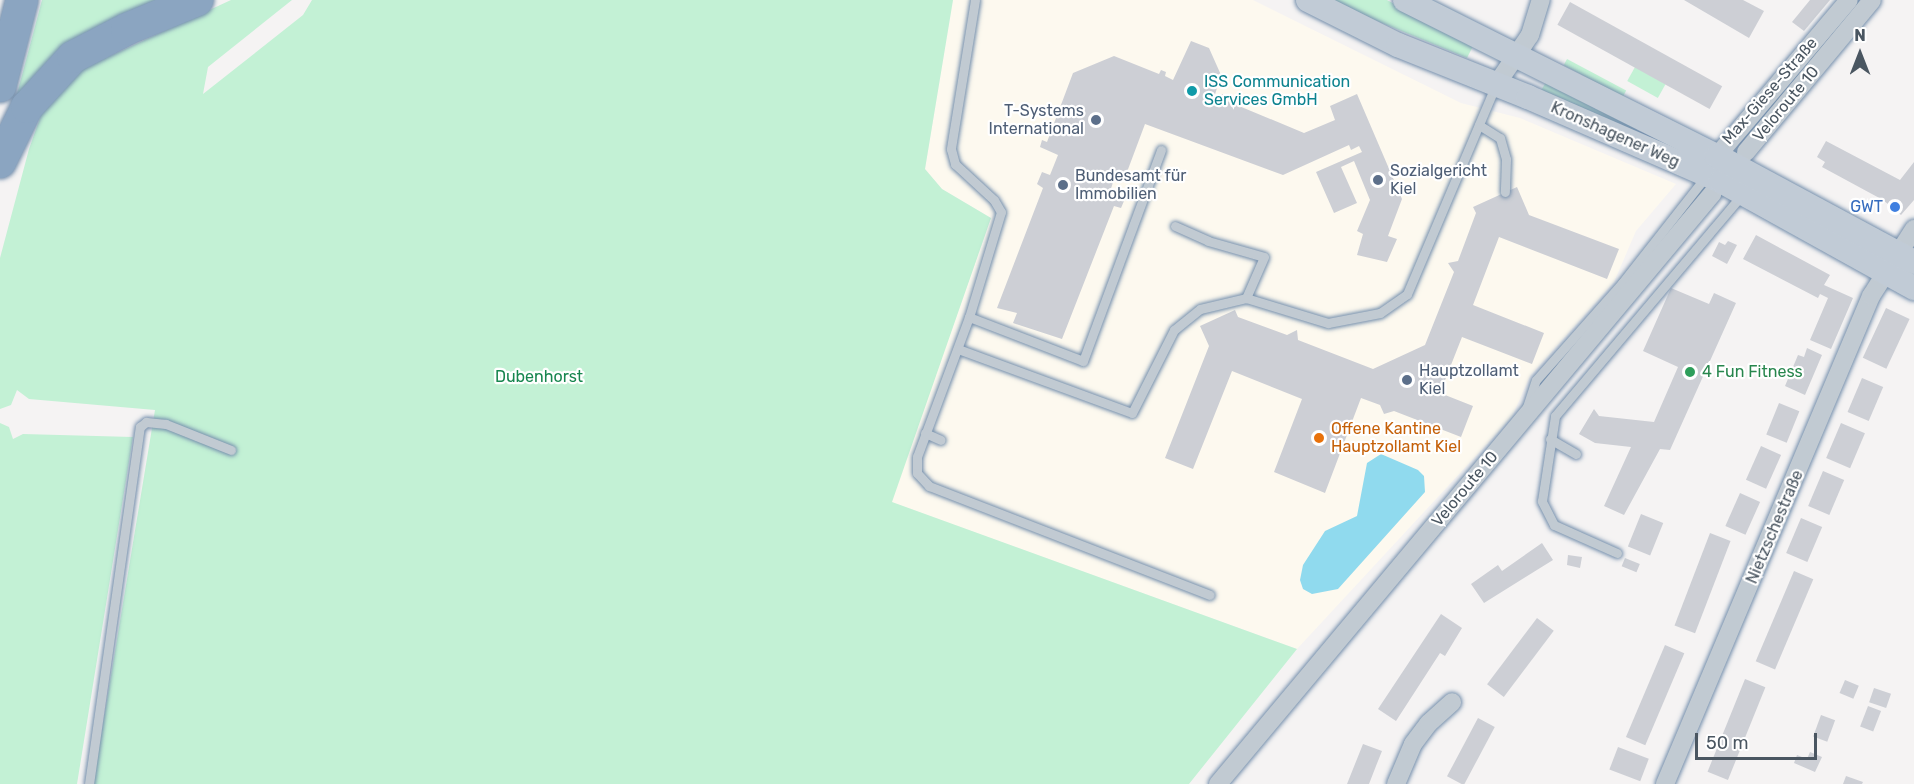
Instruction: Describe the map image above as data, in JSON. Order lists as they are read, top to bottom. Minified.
{"streets":{"main road":["Kronshagener Weg"],"street":["Max-Giese-Straße","Veloroute 10","Nietzschestraße"]},"crossings":[["Max-Giese-Straße","Veloroute 10"],["Max-Giese-Straße","Kronshagener Weg"],["Veloroute 10","Kronshagener Weg"],["Kronshagener Weg","Nietzschestraße"]],"parks":["Dubenhorst"],"places":["ISS Communication Services GmbH","T-Systems International","Sozialgericht Kiel","Bundesamt für Immobilien","GWT","4 Fun Fitness","Hauptzollamt Kiel","Offene Kantine Hauptzollamt Kiel"],"scale_bar":"50 m","north":"top"}
